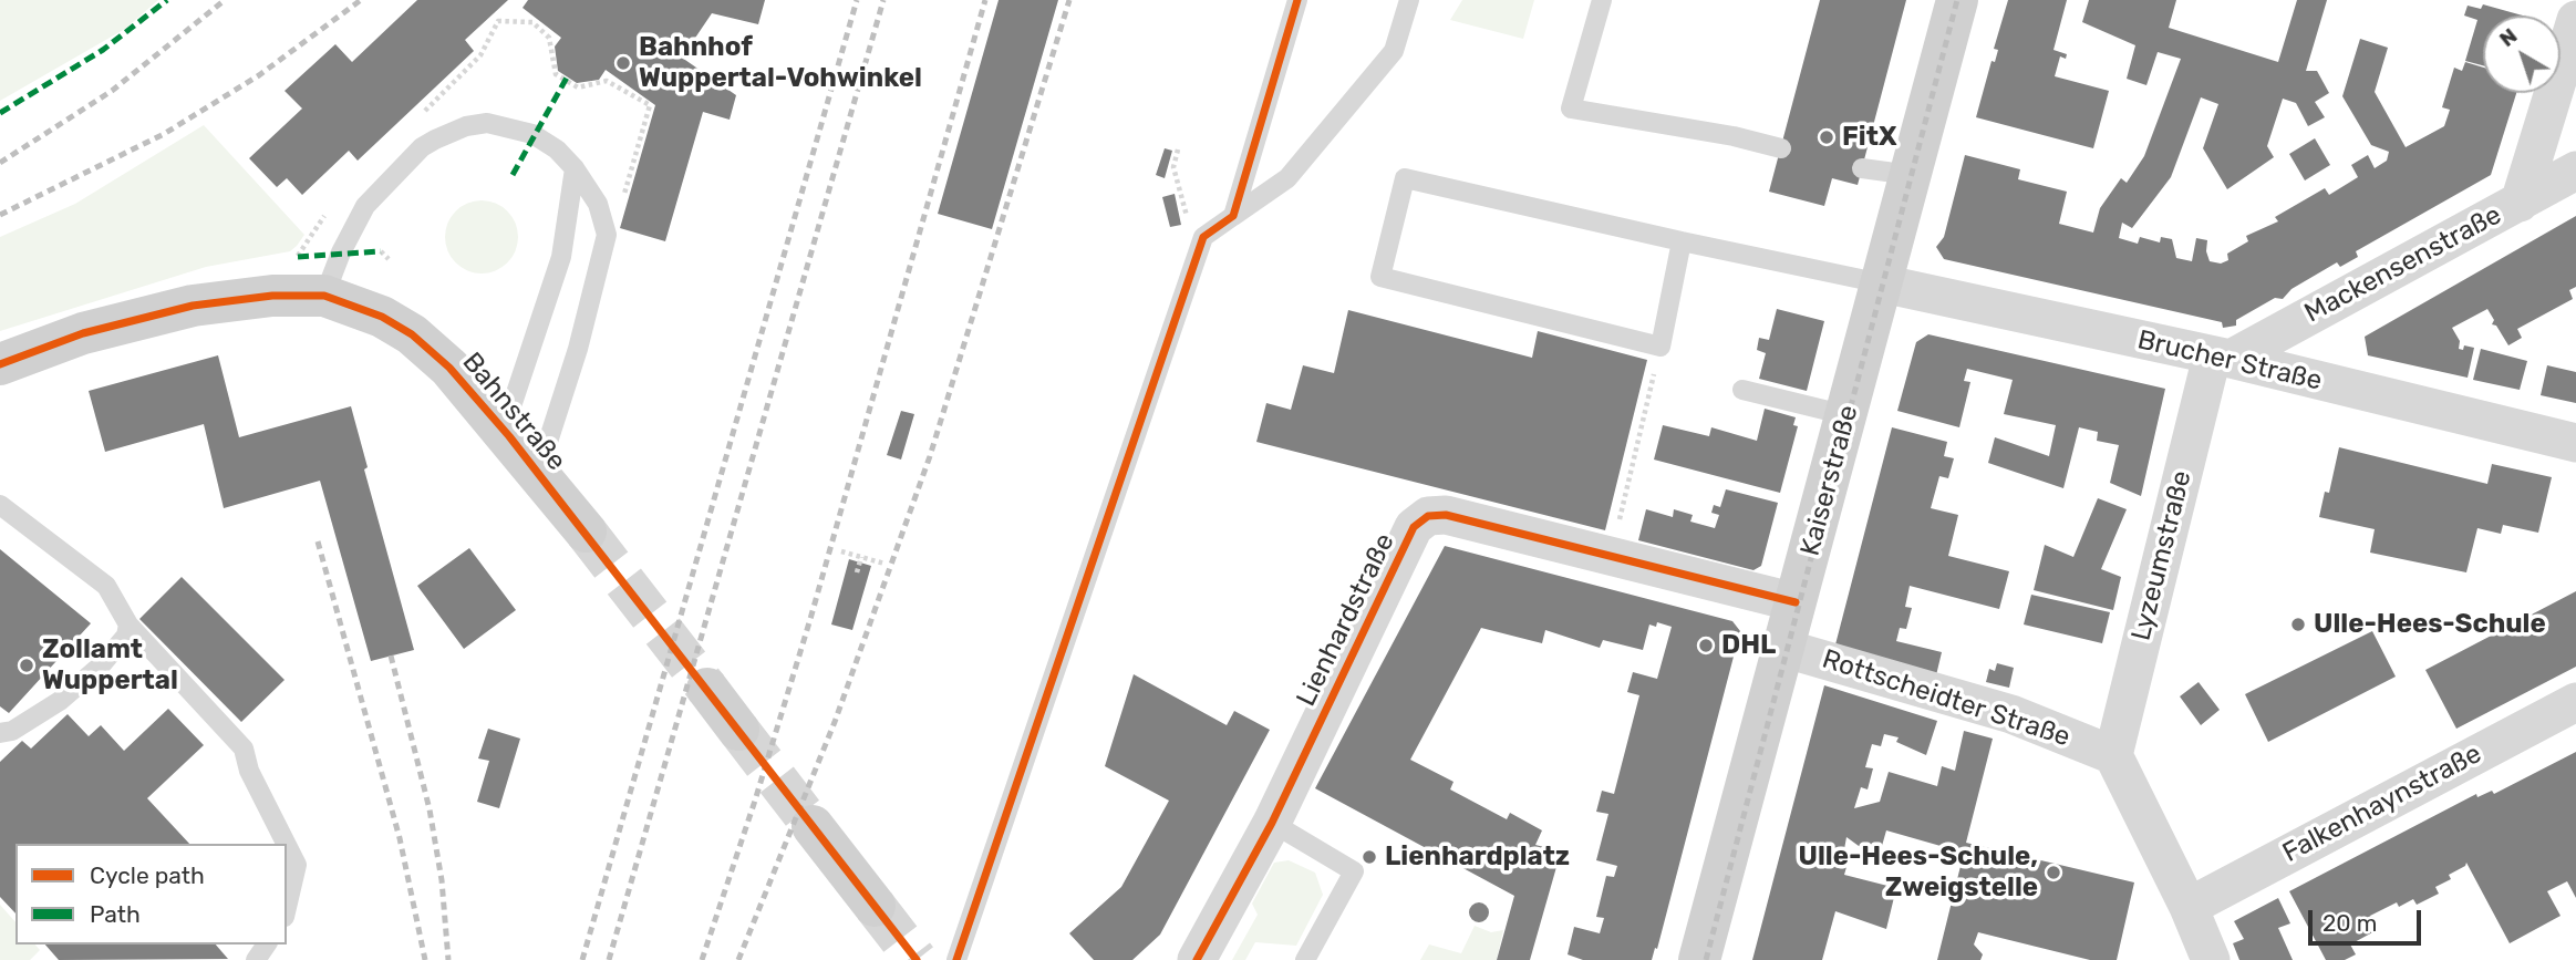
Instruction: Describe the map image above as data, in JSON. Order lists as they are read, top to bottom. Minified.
{"streets":{"main road":["Bahnstraße","Kaiserstraße"],"street":["Mackensenstraße","Brucher Straße","Lyzeumstraße","Lienhardstraße","Rottscheidter Straße","Falkenhaynstraße"]},"crossings":[["Mackensenstraße","Brucher Straße"],["Mackensenstraße","Lyzeumstraße"],["Brucher Straße","Kaiserstraße"],["Brucher Straße","Lyzeumstraße"],["Kaiserstraße","Lienhardstraße"],["Kaiserstraße","Rottscheidter Straße"],["Lyzeumstraße","Rottscheidter Straße"]],"places":["Bahnhof Wuppertal-Vohwinkel","FitX","Ulle-Hees-Schule","DHL","Zollamt Wuppertal","Lienhardplatz","Ulle-Hees-Schule, Zweigstelle"],"legend":["Cycle path","Path"],"scale_bar":"20 m","north":"top left"}
